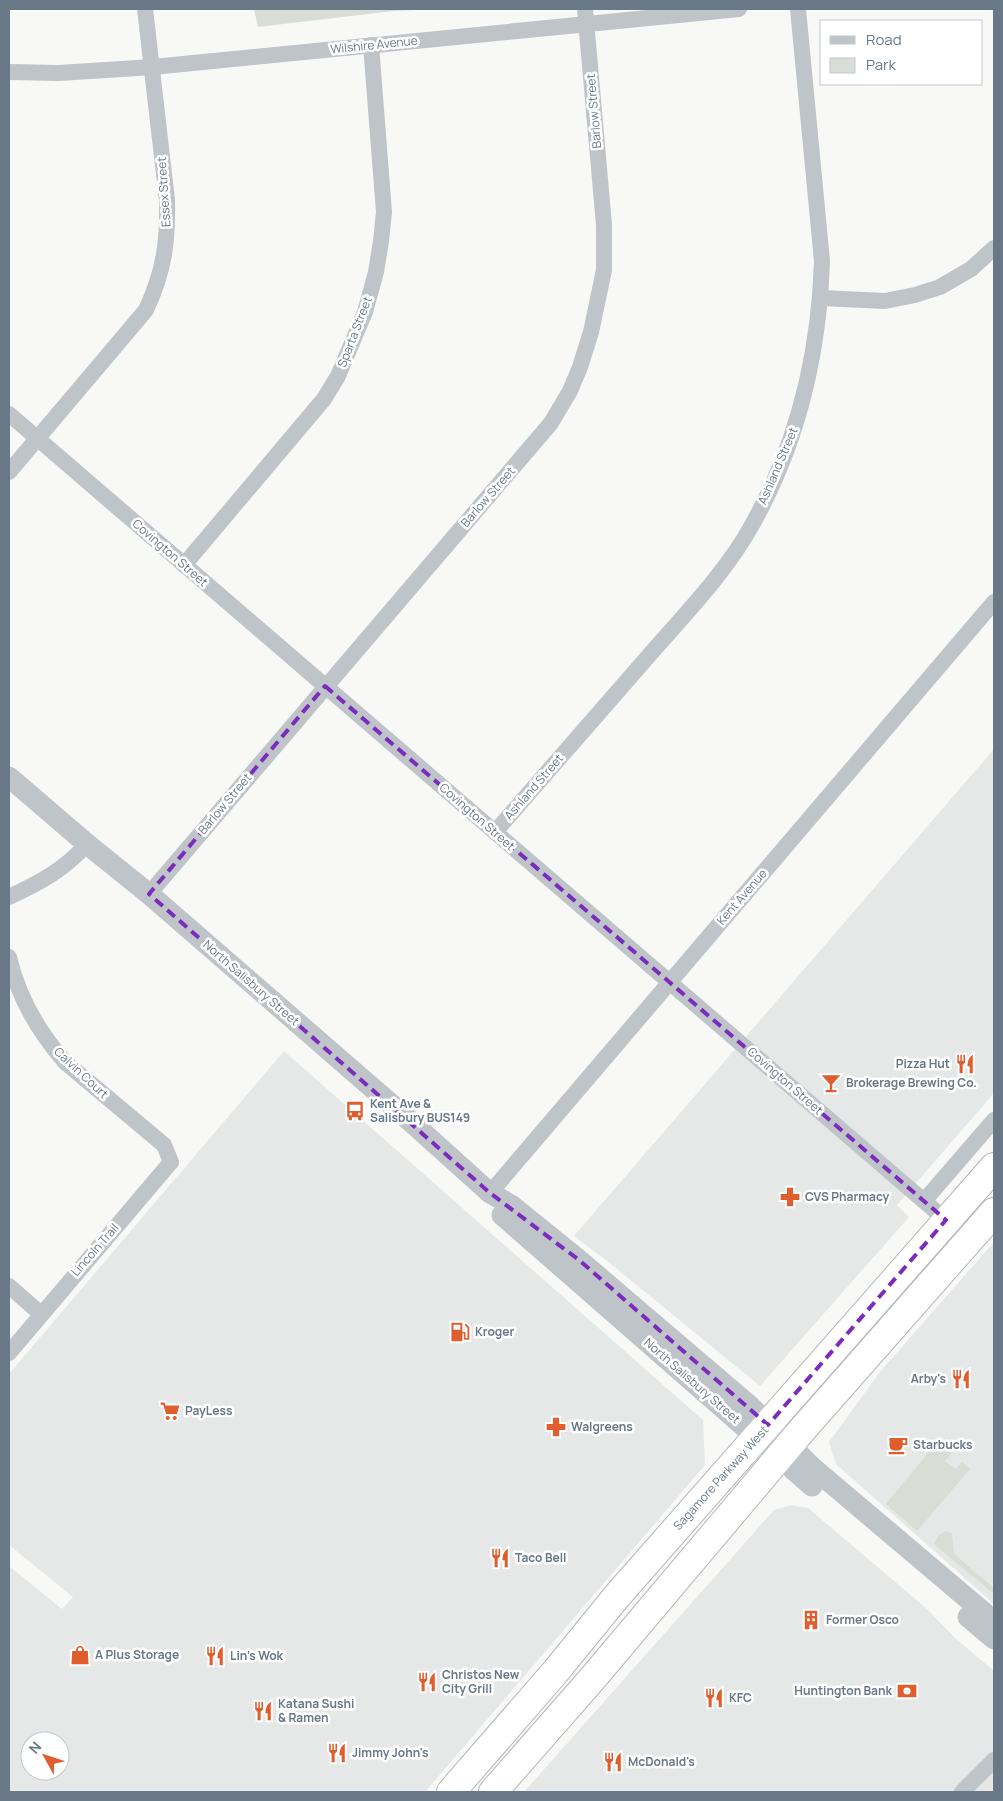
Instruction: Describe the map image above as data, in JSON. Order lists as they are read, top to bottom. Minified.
{"streets":{"highway":["Sagamore Parkway West"],"street":["Wilshire Avenue","Barlow Street","Essex Street","Sparta Street","Ashland Street","Covington Street","Kent Avenue","North Salisbury Street","Calvin Court","Lincoln Trail"]},"crossings":[["Wilshire Avenue","Barlow Street"],["Wilshire Avenue","Essex Street"],["Wilshire Avenue","Sparta Street"],["Barlow Street","Covington Street"],["Barlow Street","North Salisbury Street"],["Essex Street","Covington Street"],["Sparta Street","Covington Street"],["Ashland Street","Covington Street"],["Covington Street","Kent Avenue"],["Covington Street","Sagamore Parkway West"],["Kent Avenue","North Salisbury Street"],["North Salisbury Street","Sagamore Parkway West"],["Calvin Court","Lincoln Trail"]],"places":{"restaurant":["Pizza Hut","Arby's","Taco Bell","Lin's Wok","Christos New City Grill","KFC","Katana Sushi & Ramen","Jimmy John's","McDonald's"],"bar":["Brokerage Brewing Co."],"bus stop":["Kent Ave & Salisbury BUS149"],"pharmacy":["CVS Pharmacy","Walgreens"],"fuel station":["Kroger"],"supermarket":["PayLess"],"cafe":["Starbucks"],"building":["Former Osco"],"shop":["A Plus Storage"],"bank":["Huntington Bank"]},"legend":["Road","Park"],"north":"top left"}
